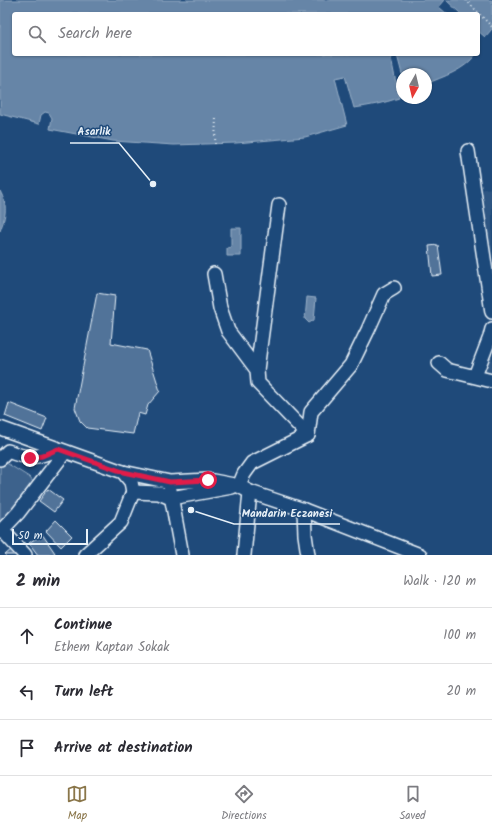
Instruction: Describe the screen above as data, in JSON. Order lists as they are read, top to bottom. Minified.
{"places":["Asarlik","Mandarin Eczanesi"],"scale_bar":"50 m","north":"bottom","page":{"search":"Search here","scale":"50 m","heading":["2 min","Walk · 120 m"],"list":[["Continue","Ethem Kaptan Sokak","100 m"],["Turn left","20 m"],"Arrive at destination"],"nav":["Map","Directions","Saved"]}}
